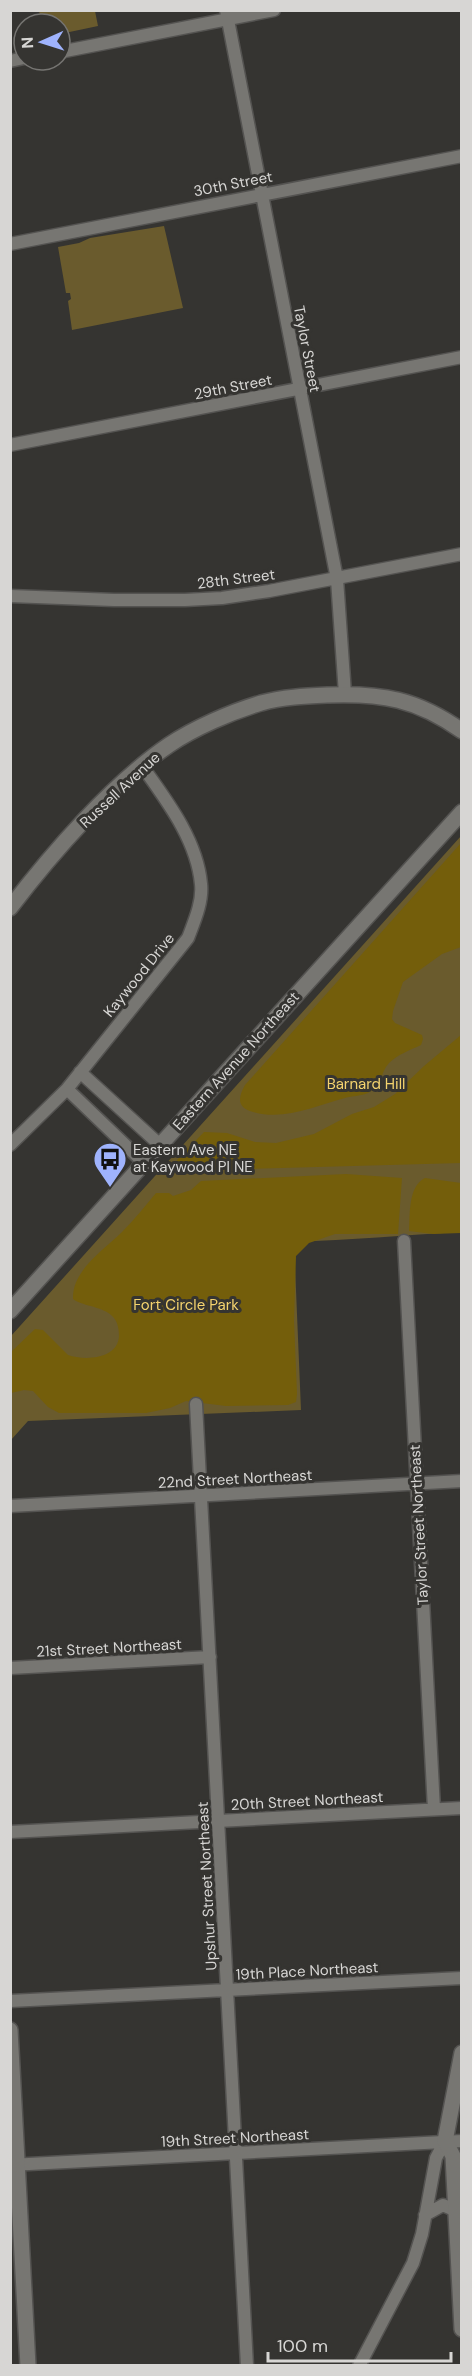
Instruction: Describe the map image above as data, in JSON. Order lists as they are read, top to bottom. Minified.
{"streets":{"street":["30th Street","Taylor Street","29th Street","28th Street","Russell Avenue","Kaywood Drive","Eastern Avenue Northeast","22nd Street Northeast","Taylor Street Northeast","21st Street Northeast","20th Street Northeast","Upshur Street Northeast","19th Place Northeast","19th Street Northeast"]},"crossings":[["30th Street","Taylor Street"],["Taylor Street","29th Street"],["Taylor Street","28th Street"],["Taylor Street","Russell Avenue"],["Russell Avenue","Kaywood Drive"],["22nd Street Northeast","Taylor Street Northeast"],["22nd Street Northeast","Upshur Street Northeast"],["Taylor Street Northeast","20th Street Northeast"],["21st Street Northeast","Upshur Street Northeast"],["20th Street Northeast","Upshur Street Northeast"],["Upshur Street Northeast","19th Place Northeast"],["Upshur Street Northeast","19th Street Northeast"]],"parks":["Barnard Hill","Fort Circle Park"],"places":{"bus stop":["Eastern Ave NE at Kaywood Pl NE"]},"scale_bar":"100 m","north":"left"}
